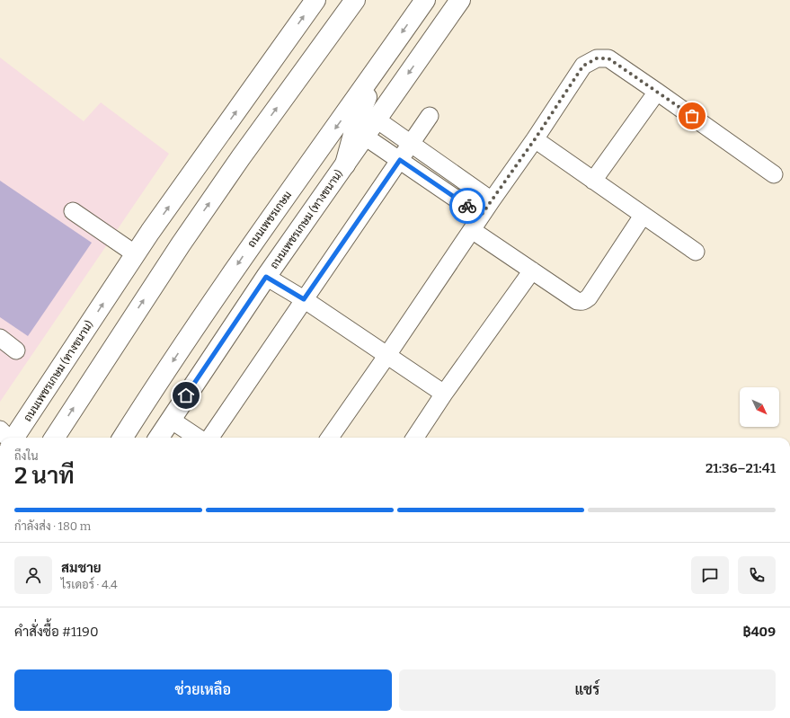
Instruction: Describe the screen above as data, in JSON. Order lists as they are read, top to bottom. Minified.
{"streets":{"main road":["ถนนเพชรเกษม","ถนนเพชรเกษม (ทางขนาน)"]},"north":"bottom right","page":{"heading":["2 นาที","ถึงใน","21:36–21:41"],"panel":["สมชาย","ไรเดอร์ · 4.4","คำสั่งซื้อ #1190","฿409"],"bar":"กำลังส่ง · 180 m","buttons":["ช่วยเหลือ","แชร์"]}}
